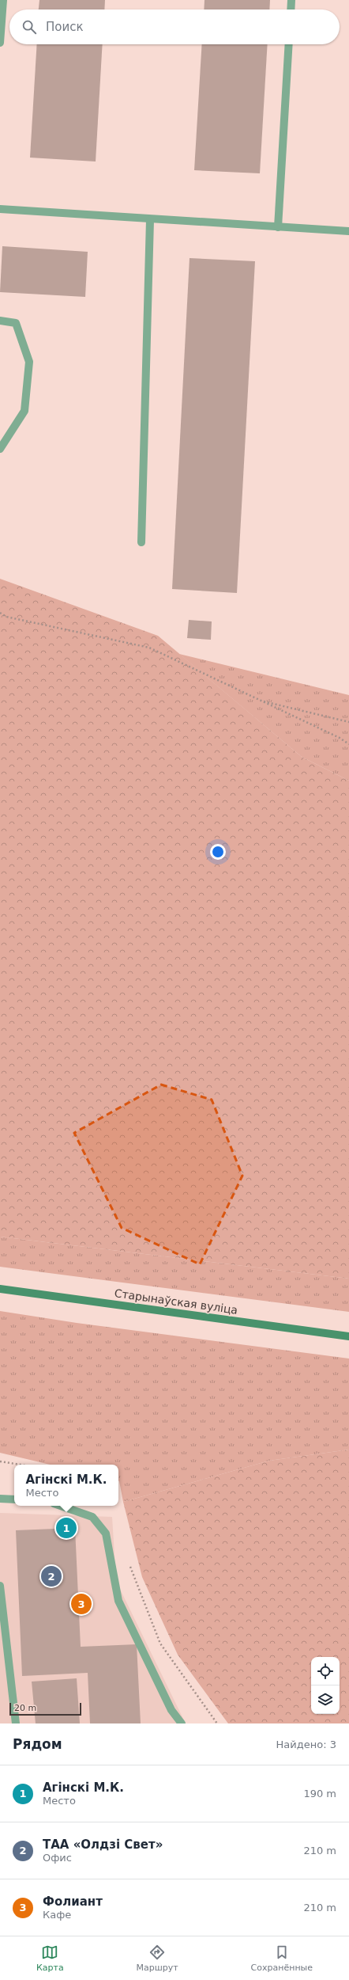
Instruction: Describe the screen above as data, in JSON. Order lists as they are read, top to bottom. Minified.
{"streets":{"main road":["Старынаўская вуліца"]},"scale_bar":"20 m","page":{"search":"Поиск","popup":["Агінскі М.К.","Место"],"pins":["1","2","3"],"scale":"20 m","heading":["Рядом","Найдено: 3"],"list":[{"mark":"1","name":"Агінскі М.К.","note":"Место","value":"190 m"},{"mark":"2","name":"ТАА «Олдзі Свет»","note":"Офис","value":"210 m"},{"mark":"3","name":"Фолиант","note":"Кафе","value":"210 m"}],"nav":["Карта","Маршрут","Сохранённые"]}}
